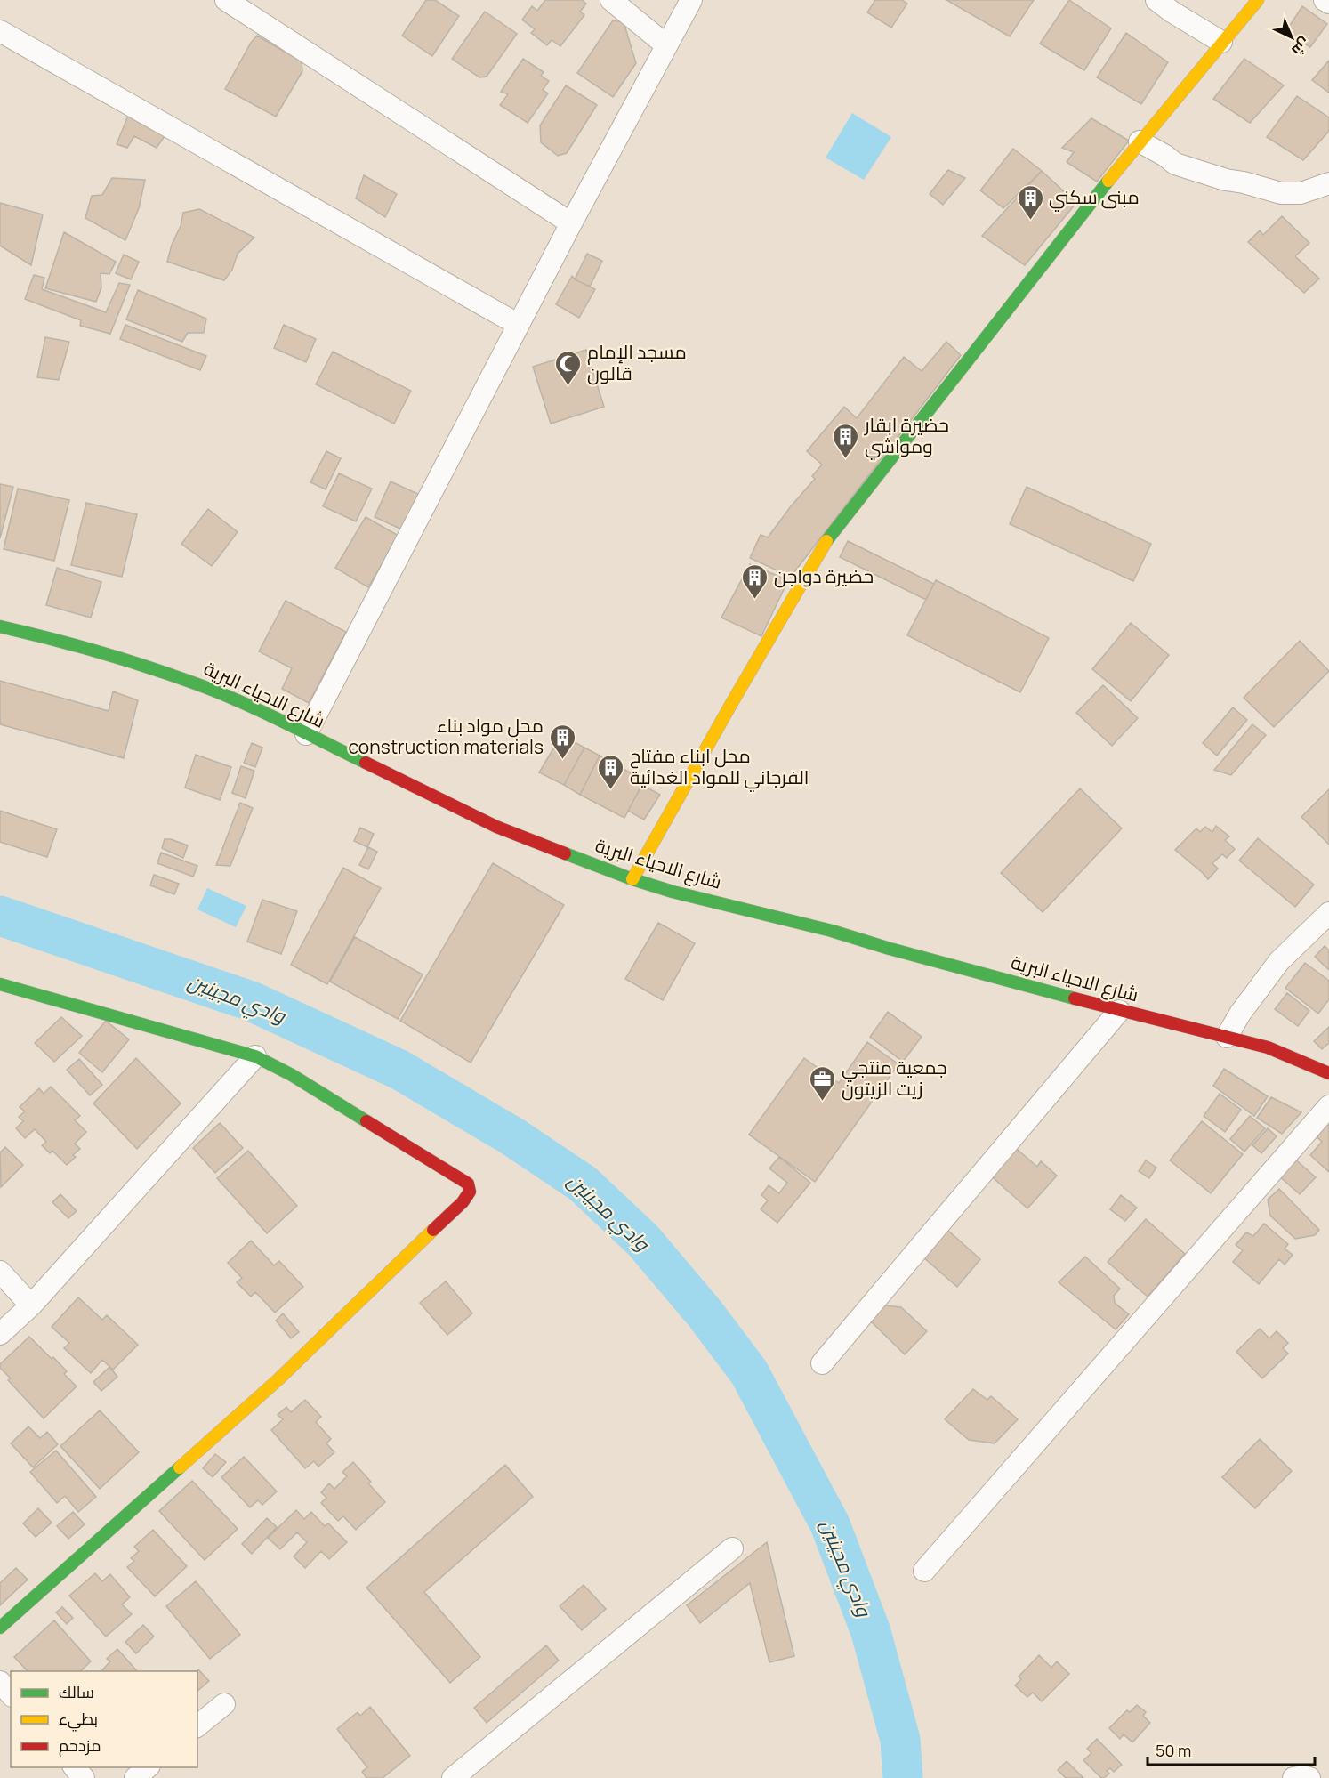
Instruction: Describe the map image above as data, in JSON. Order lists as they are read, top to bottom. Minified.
{"streets":{"street":["شارع الاحياء البرية"]},"water":["وادي مجينين"],"places":{"building":["مبنى سكني","حضيرة ابقار ومواشي","حضيرة دواجن","محل مواد بناء construction materials","محل ابناء مفتاح الفرجاني للمواد الغدائية"],"mosque":["مسجد الإمام قالون"],"office":["جمعية منتجي زيت الزيتون"]},"legend":["سالك","بطيء","مزدحم"],"scale_bar":"50 m","north":"bottom right"}
